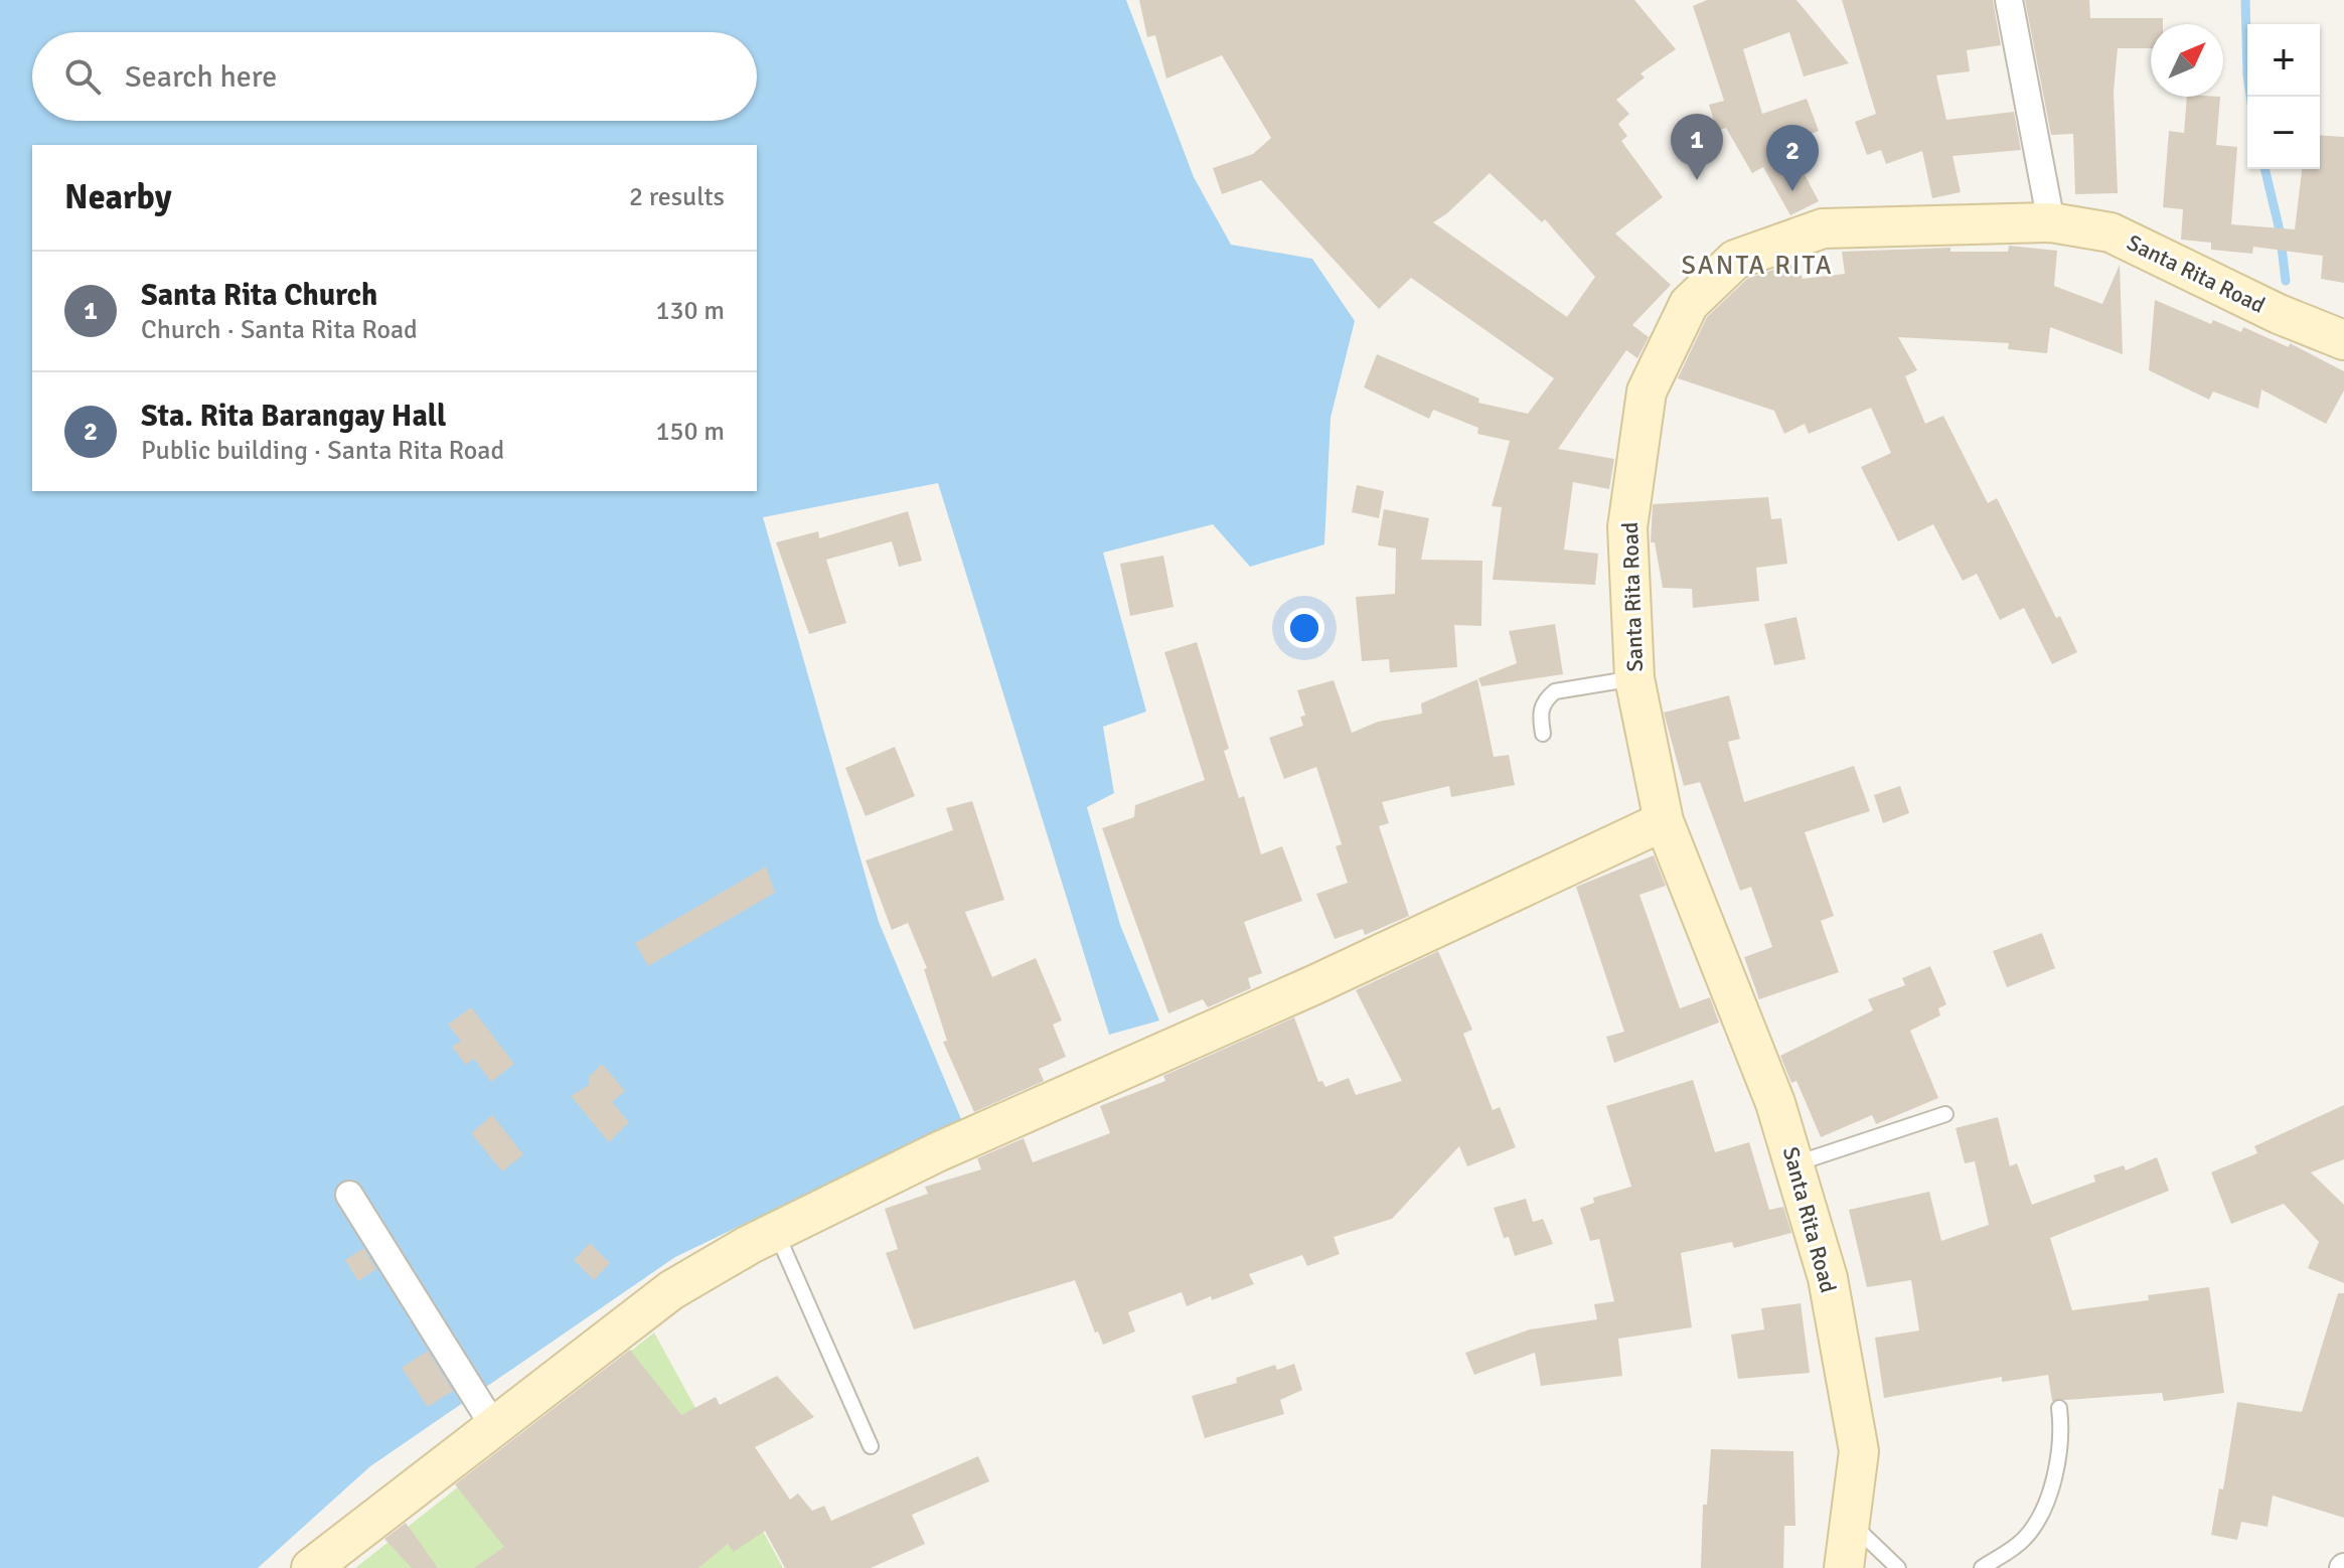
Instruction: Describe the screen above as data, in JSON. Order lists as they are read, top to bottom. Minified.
{"streets":{"street":["Santa Rita Road"]},"districts":["SANTA RITA"],"north":"top right","page":{"map_buttons":["+","−"],"search":"Search here","pins":["1","2"],"heading":["Nearby","2 results"],"list":[{"mark":"1","name":"Santa Rita Church","note":"Church · Santa Rita Road","value":"130 m"},{"mark":"2","name":"Sta. Rita Barangay Hall","note":"Public building · Santa Rita Road","value":"150 m"}]}}
